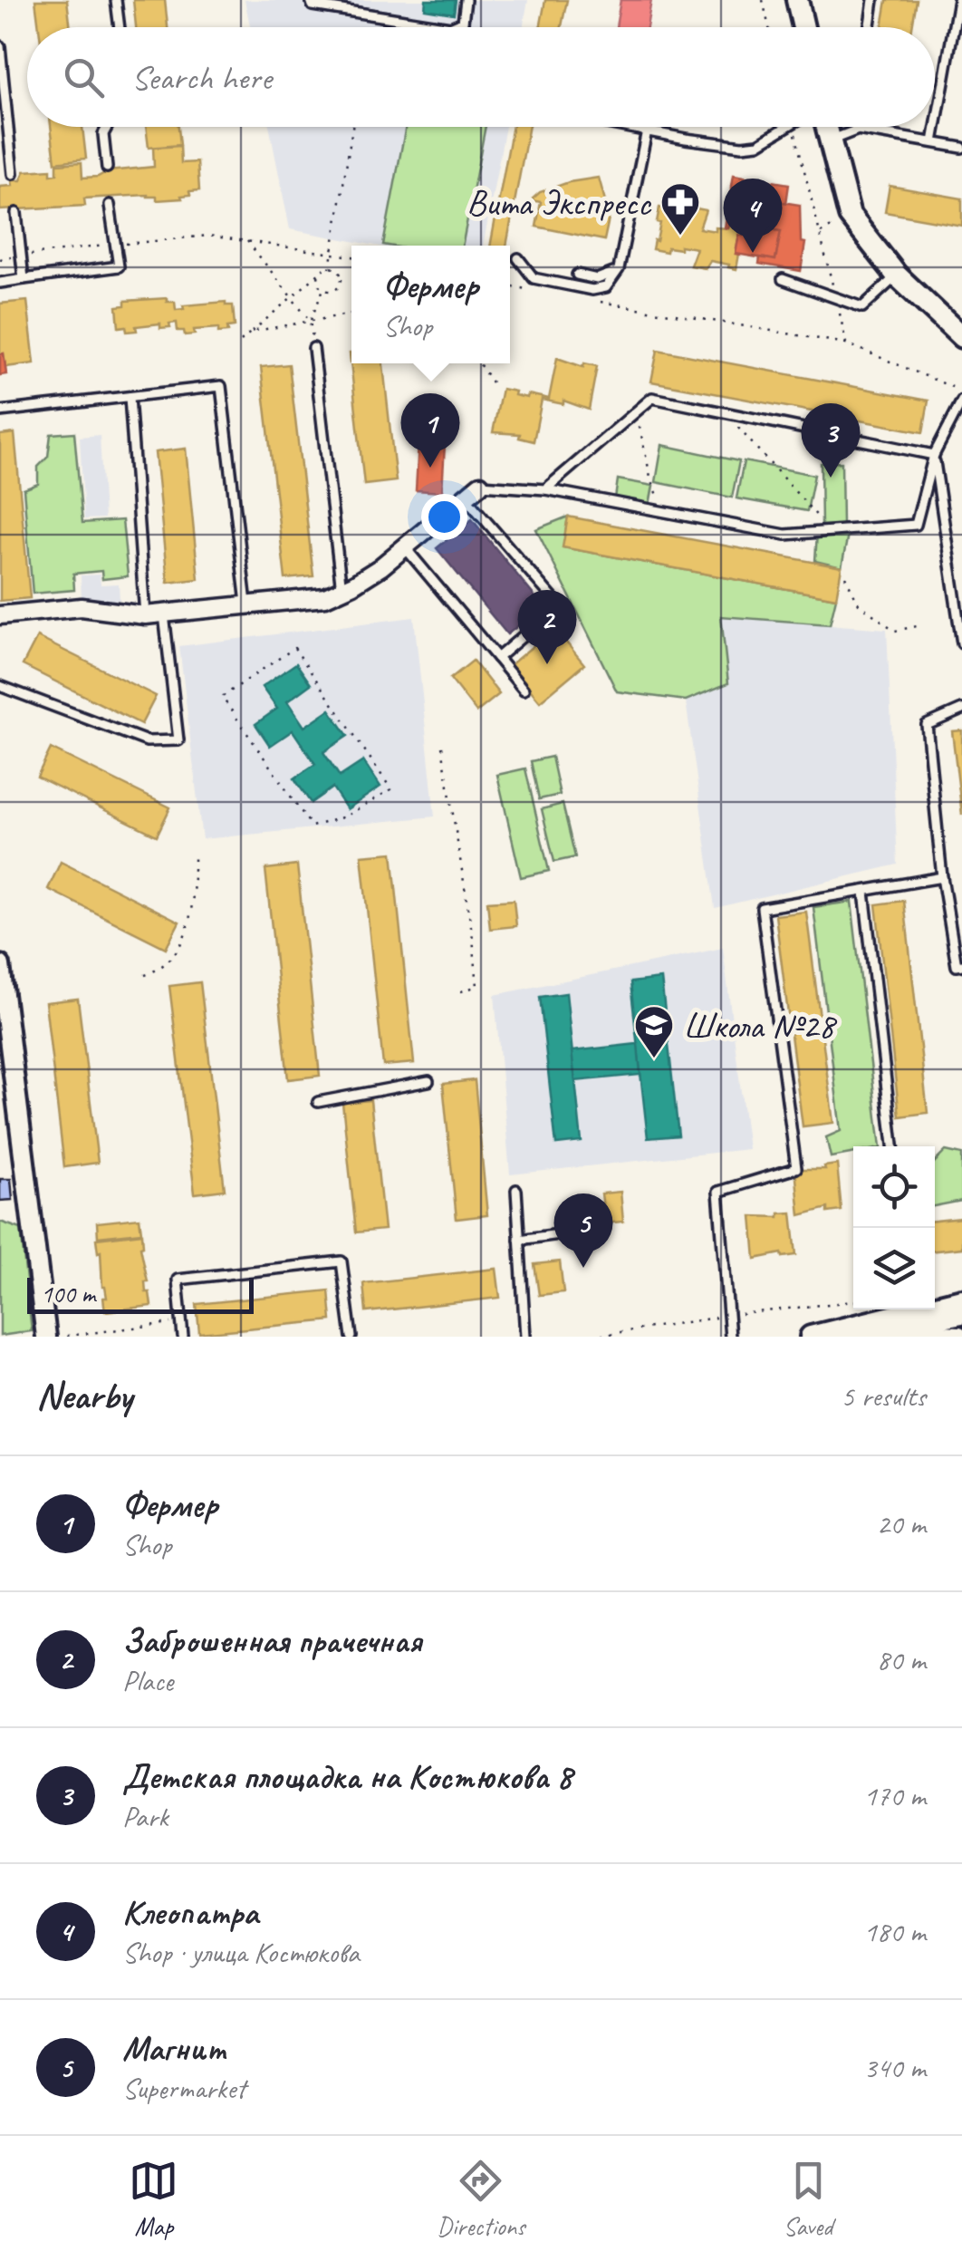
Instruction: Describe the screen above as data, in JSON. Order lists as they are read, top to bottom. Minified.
{"places":{"pharmacy":["Вита Экспресс"],"school or university":["Школа №28"]},"scale_bar":"100 m","page":{"search":"Search here","pins":["4","1","3","2","5"],"popup":["Фермер","Shop"],"scale":"100 m","heading":["Nearby","5 results"],"list":[{"mark":"1","name":"Фермер","note":"Shop","value":"20 m"},{"mark":"2","name":"Заброшенная прачечная","note":"Place","value":"80 m"},{"mark":"3","name":"Детская площадка на Костюкова 8","note":"Park","value":"170 m"},{"mark":"4","name":"Клеопатра","note":"Shop · улица Костюкова","value":"180 m"},{"mark":"5","name":"Магнит","note":"Supermarket","value":"340 m"}],"nav":["Map","Directions","Saved"]}}
